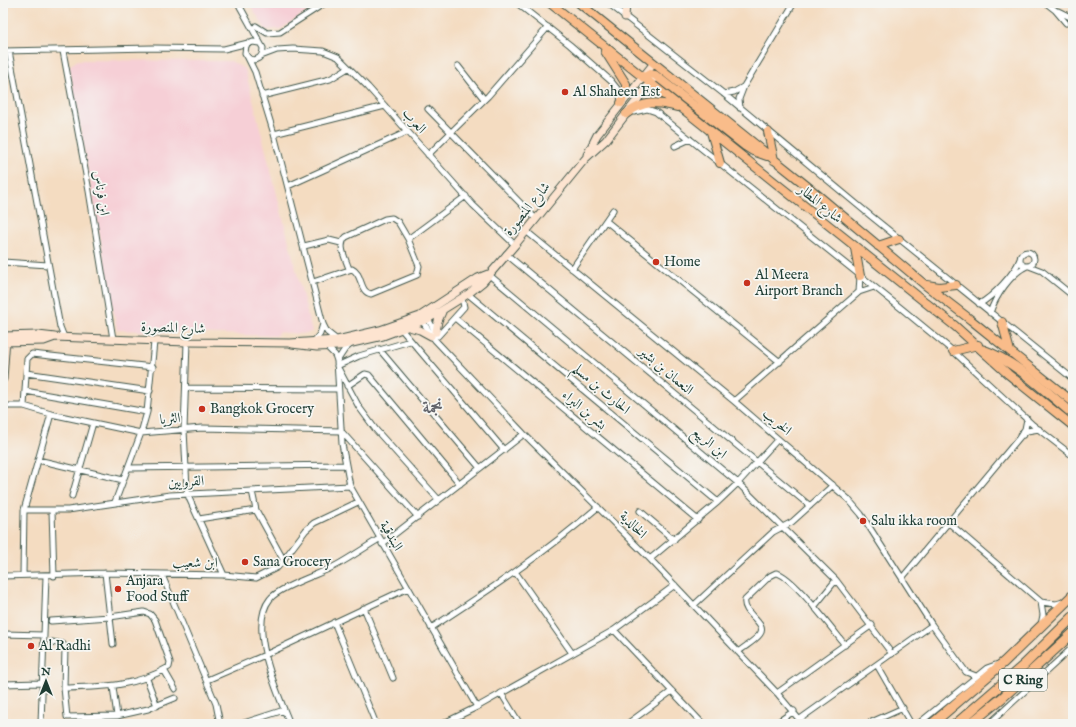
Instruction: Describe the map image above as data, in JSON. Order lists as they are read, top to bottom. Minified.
{"streets":{"highway":["C Ring"],"main road":["شارع المطار","شارع المنصورة"],"street":["العرب","ابن فرناس","النعمان بن بشير","الحارث بن مسلم","بشر بن البراء","الثريا","الخريب","ابن الربيع","القرويين","الخالدية","البندقية","ابن شعيب"]},"crossings":[["العرب","شارع المنصورة"],["ابن فرناس","شارع المنصورة"],["شارع المطار","شارع المنصورة"],["شارع المنصورة","النعمان بن بشير"],["شارع المنصورة","الحارث بن مسلم"],["شارع المنصورة","الخريب"],["شارع المنصورة","ابن الربيع"],["شارع المنصورة","الخالدية"],["الثريا","البندقية"],["القرويين","البندقية"],["البندقية","ابن شعيب"]],"districts":["نجمة"],"places":["Al Shaheen Est","Home","Al Meera Airport Branch","Bangkok Grocery","Salu ikka room","Sana Grocery","Anjara Food Stuff","Al Radhi"],"north":"top"}
